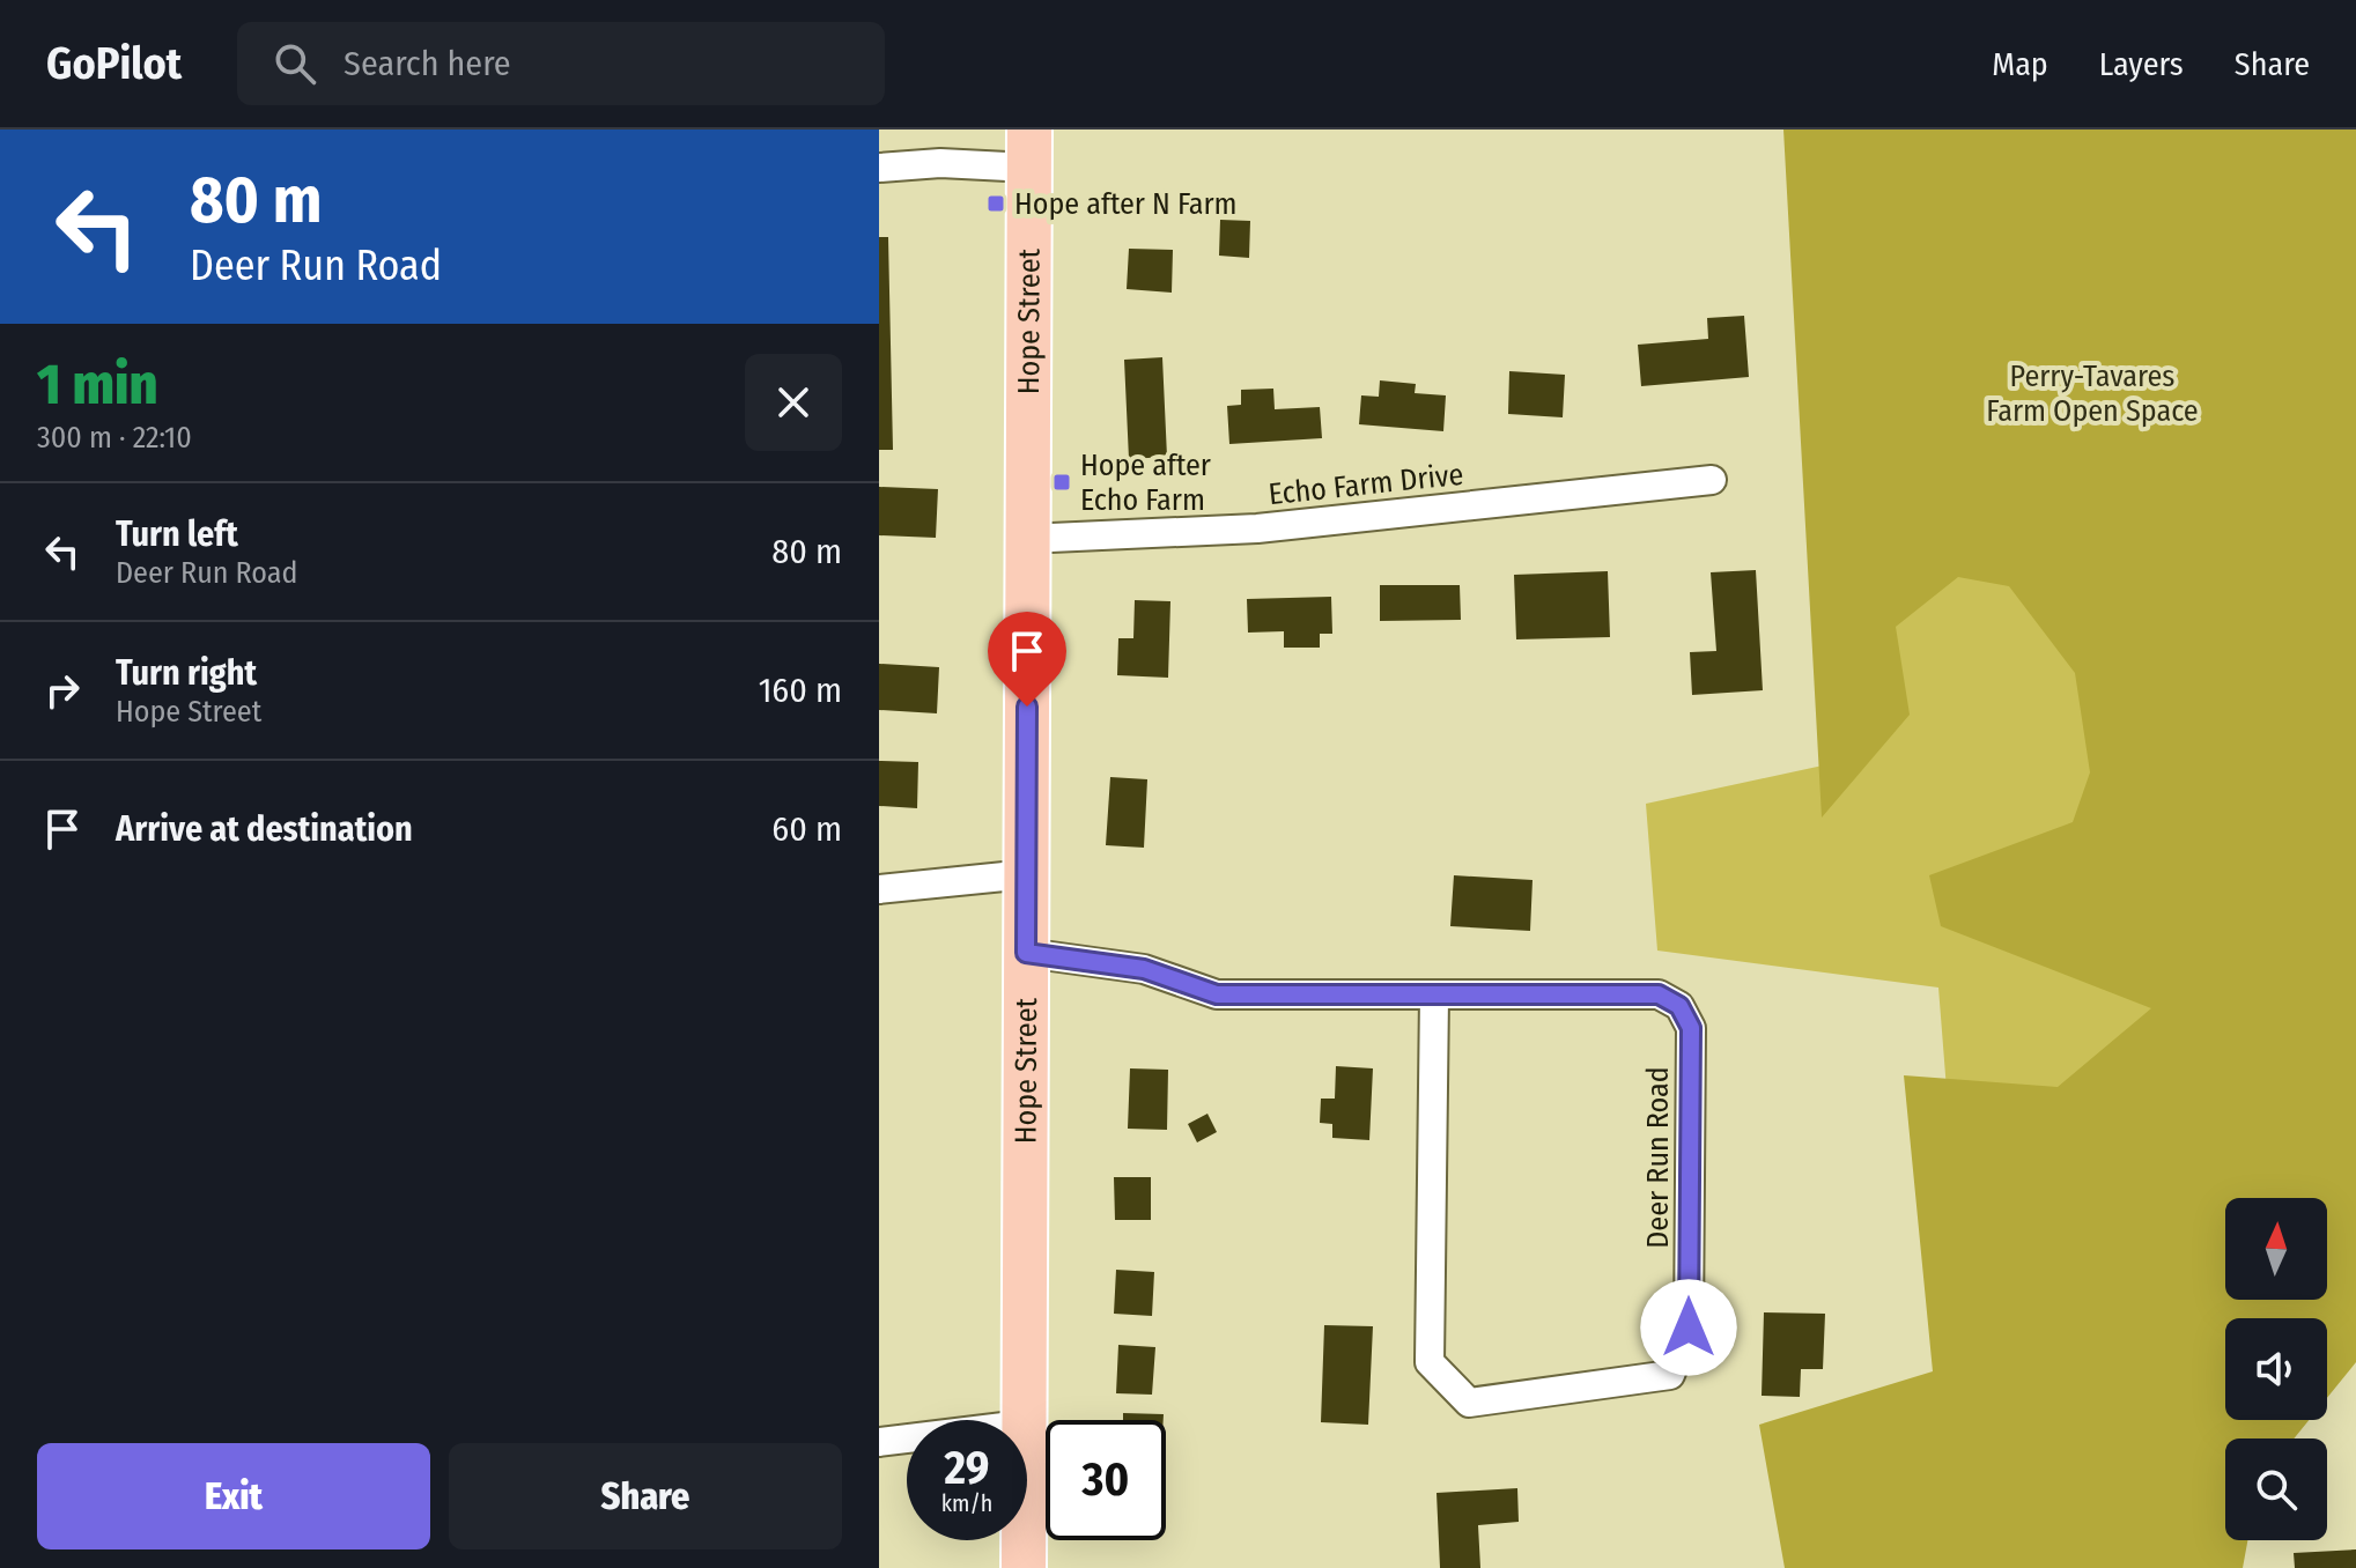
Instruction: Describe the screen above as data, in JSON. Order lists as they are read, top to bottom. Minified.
{"streets":{"main road":["Hope Street"],"street":["Echo Farm Drive","Deer Run Road"]},"crossings":[["Hope Street","Echo Farm Drive"],["Hope Street","Deer Run Road"]],"parks":["Perry-Tavares Farm Open Space"],"places":{"transit":["Hope after N Farm","Hope after Echo Farm"]},"north":"top","page":{"header":"GoPilot","search":"Search here","nav":["Map","Layers","Share"],"turn":["80 m","Deer Run Road"],"heading":["1 min","300 m · 22:10"],"list":[{"name":"Turn left","note":"Deer Run Road","value":"80 m"},{"name":"Turn right","note":"Hope Street","value":"160 m"},{"name":"Arrive at destination","value":"60 m"}],"speed":"29 km/h","limit":"30","buttons":["Exit","Share"]}}
